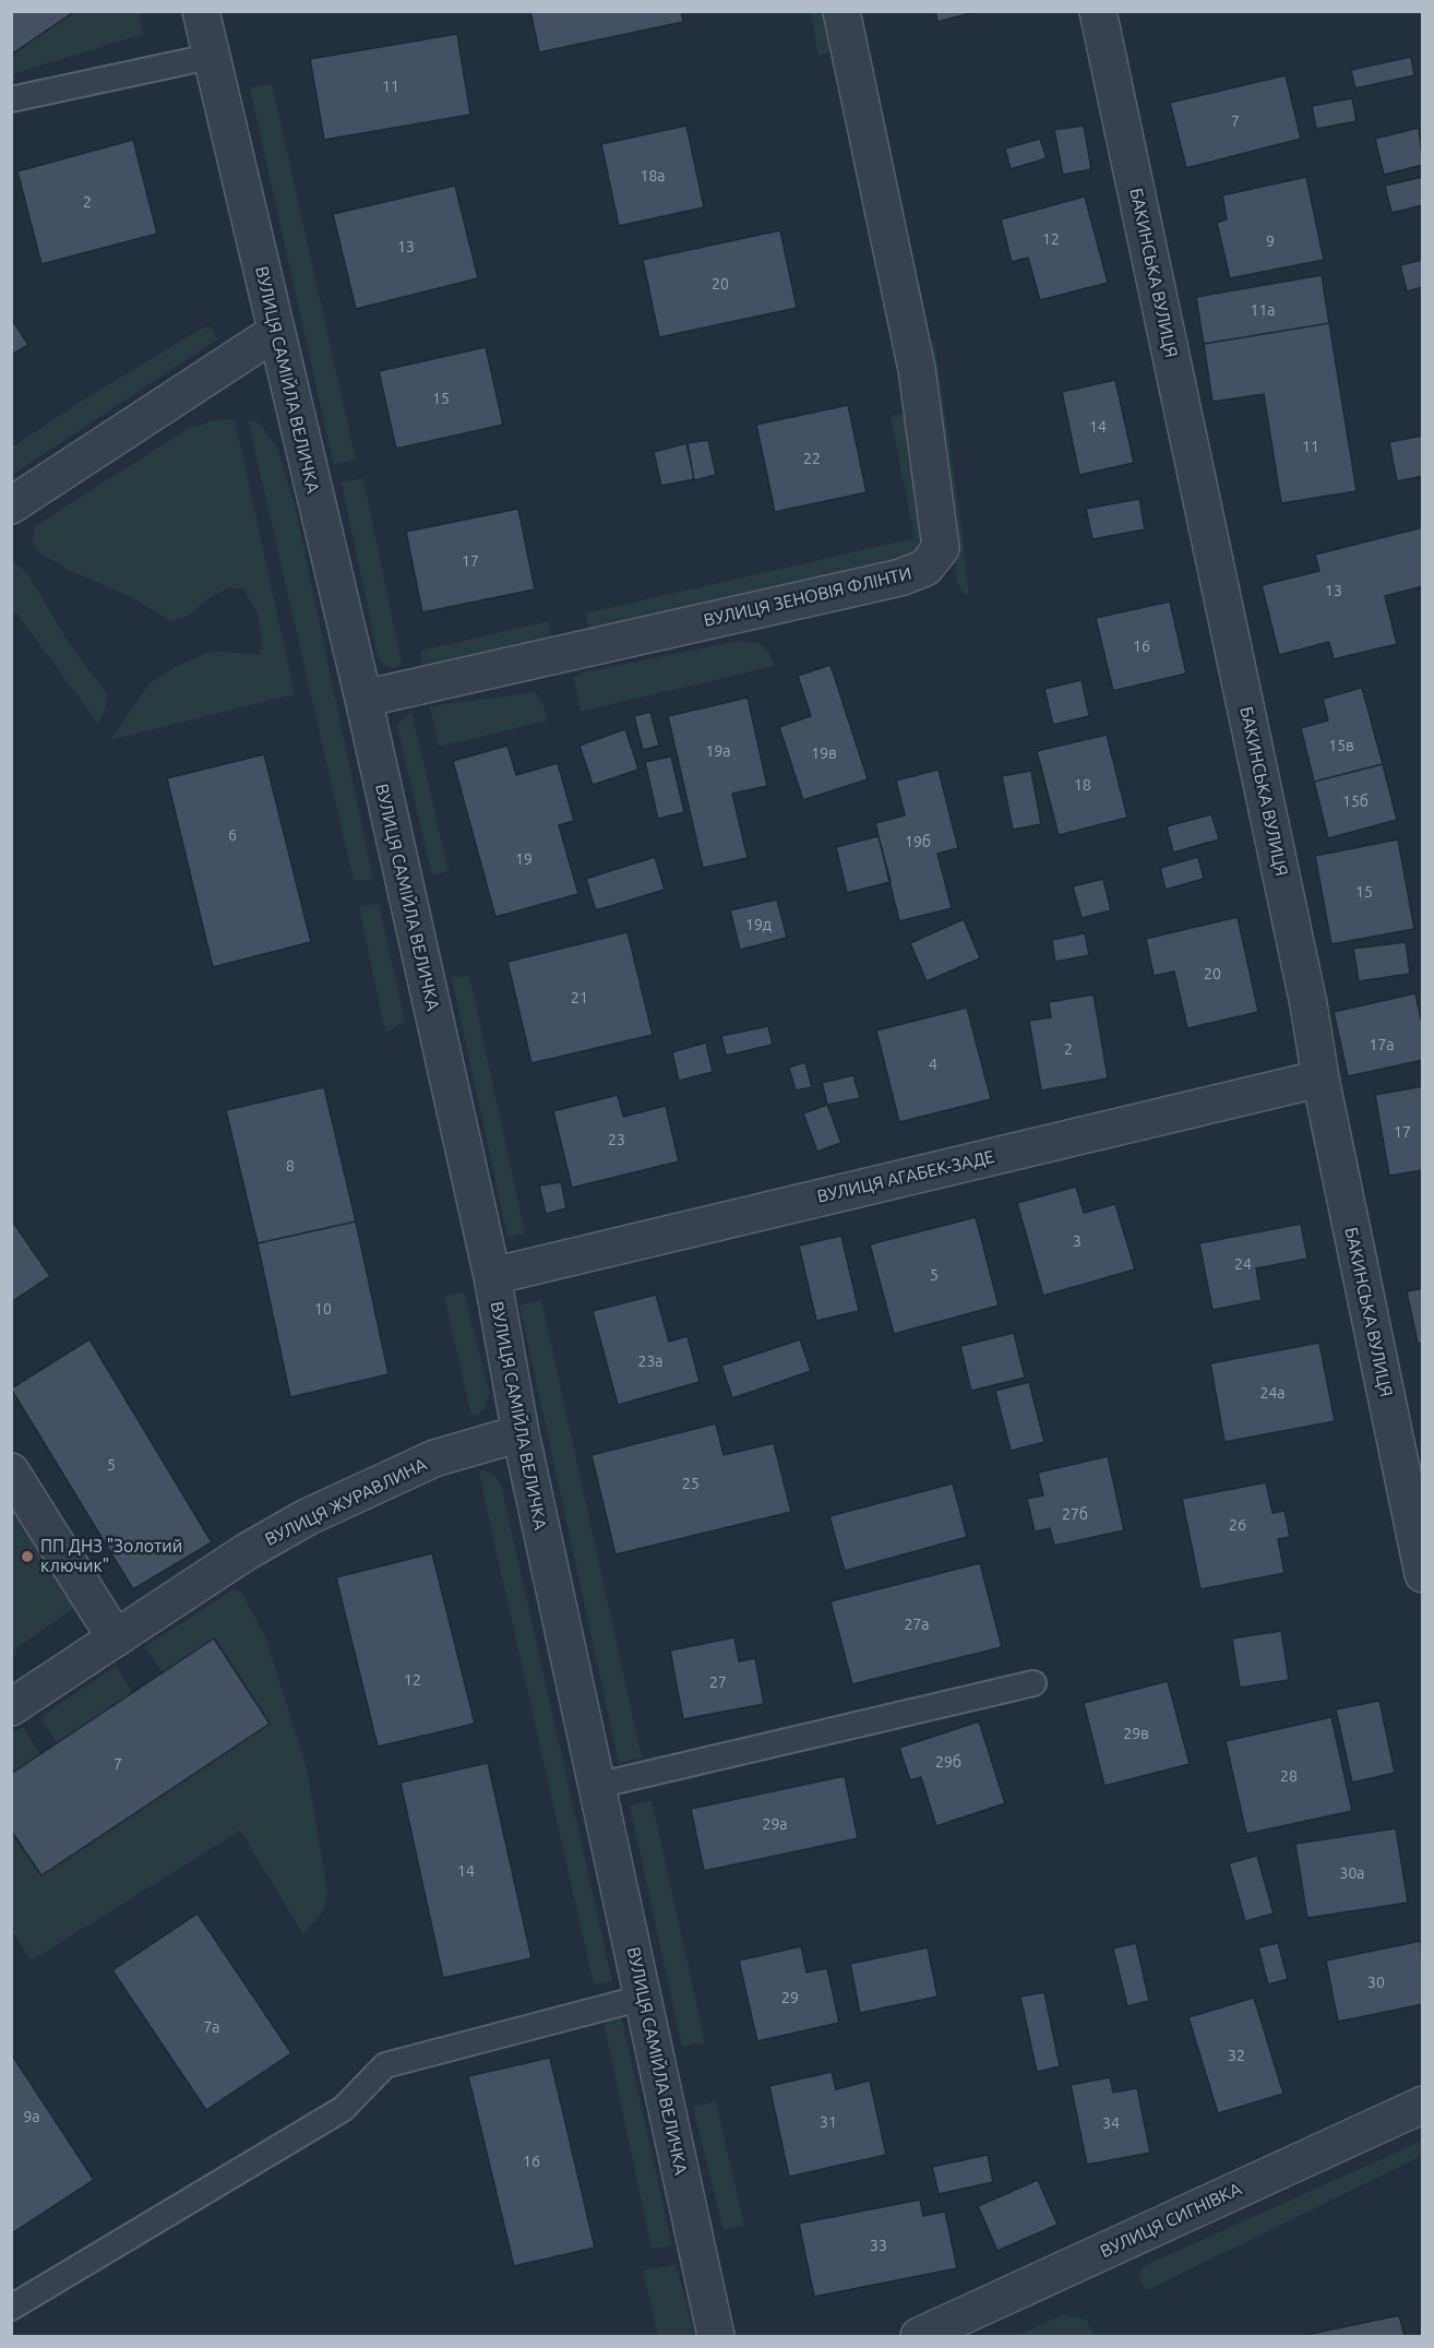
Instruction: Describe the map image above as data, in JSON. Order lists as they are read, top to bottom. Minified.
{"streets":{"street":["БАКИНСЬКА ВУЛИЦЯ","ВУЛИЦЯ САМІЙЛА ВЕЛИЧКА","ВУЛИЦЯ ЗЕНОВІЯ ФЛІНТИ","ВУЛИЦЯ АГАБЕК-ЗАДЕ","ВУЛИЦЯ ЖУРАВЛИНА","ВУЛИЦЯ СИГНІВКА"]},"crossings":[["БАКИНСЬКА ВУЛИЦЯ","ВУЛИЦЯ АГАБЕК-ЗАДЕ"],["ВУЛИЦЯ САМІЙЛА ВЕЛИЧКА","ВУЛИЦЯ ЗЕНОВІЯ ФЛІНТИ"],["ВУЛИЦЯ САМІЙЛА ВЕЛИЧКА","ВУЛИЦЯ АГАБЕК-ЗАДЕ"],["ВУЛИЦЯ САМІЙЛА ВЕЛИЧКА","ВУЛИЦЯ ЖУРАВЛИНА"]],"places":["ПП ДНЗ \"Золотий ключик\""],"house_numbers":["11","7","18а","2","12","9","13","20","11а","15","14","11","22","17","13","16","15в","19а","19в","18","15б","6","19б","19","15","19д","20","21","17а","2","4","17","23","8","3","24","5","10","23а","24а","5","25","27б","26","27а","12","27","29в","29б","7","28","29а","14","30а","30","29","7а","32","9а","31","34","16","33"]}
